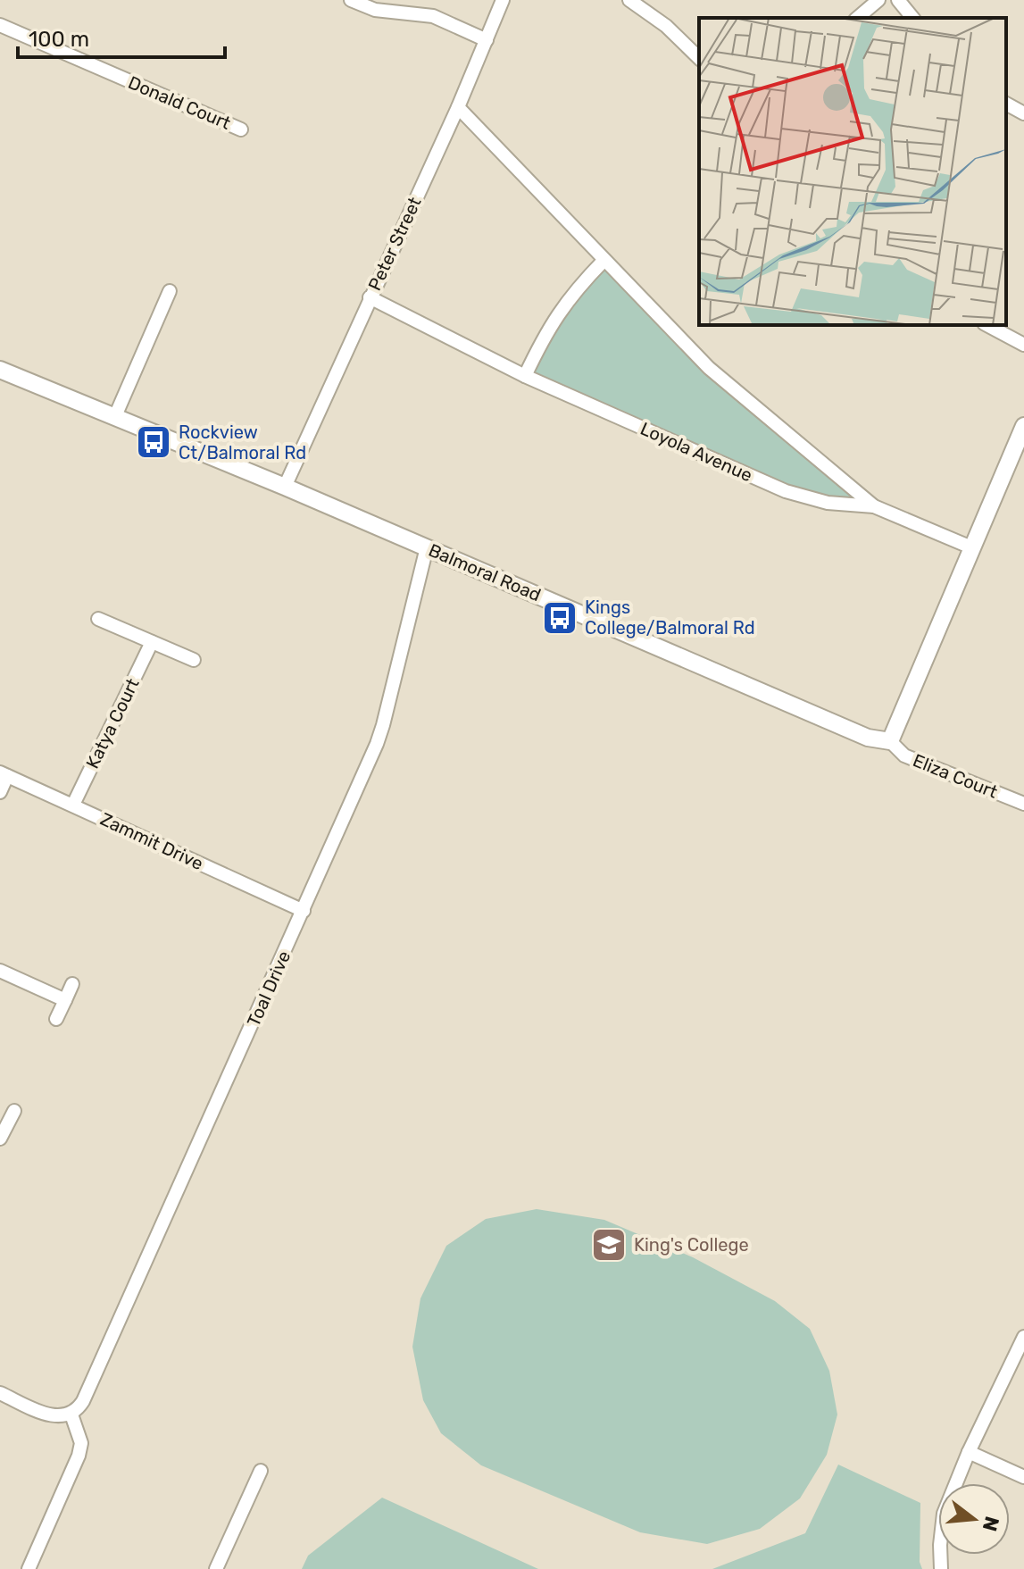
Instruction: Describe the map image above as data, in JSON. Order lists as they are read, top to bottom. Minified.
{"streets":{"street":["Donald Court","Peter Street","Loyola Avenue","Balmoral Road","Katya Court","Eliza Court","Zammit Drive","Toal Drive"]},"crossings":[["Peter Street","Loyola Avenue"],["Peter Street","Balmoral Road"],["Balmoral Road","Eliza Court"],["Balmoral Road","Toal Drive"],["Katya Court","Zammit Drive"],["Zammit Drive","Toal Drive"]],"places":{"bus stop":["Rockview Ct/Balmoral Rd","Kings College/Balmoral Rd"],"school or university":["King's College"]},"scale_bar":"100 m","north":"right"}
